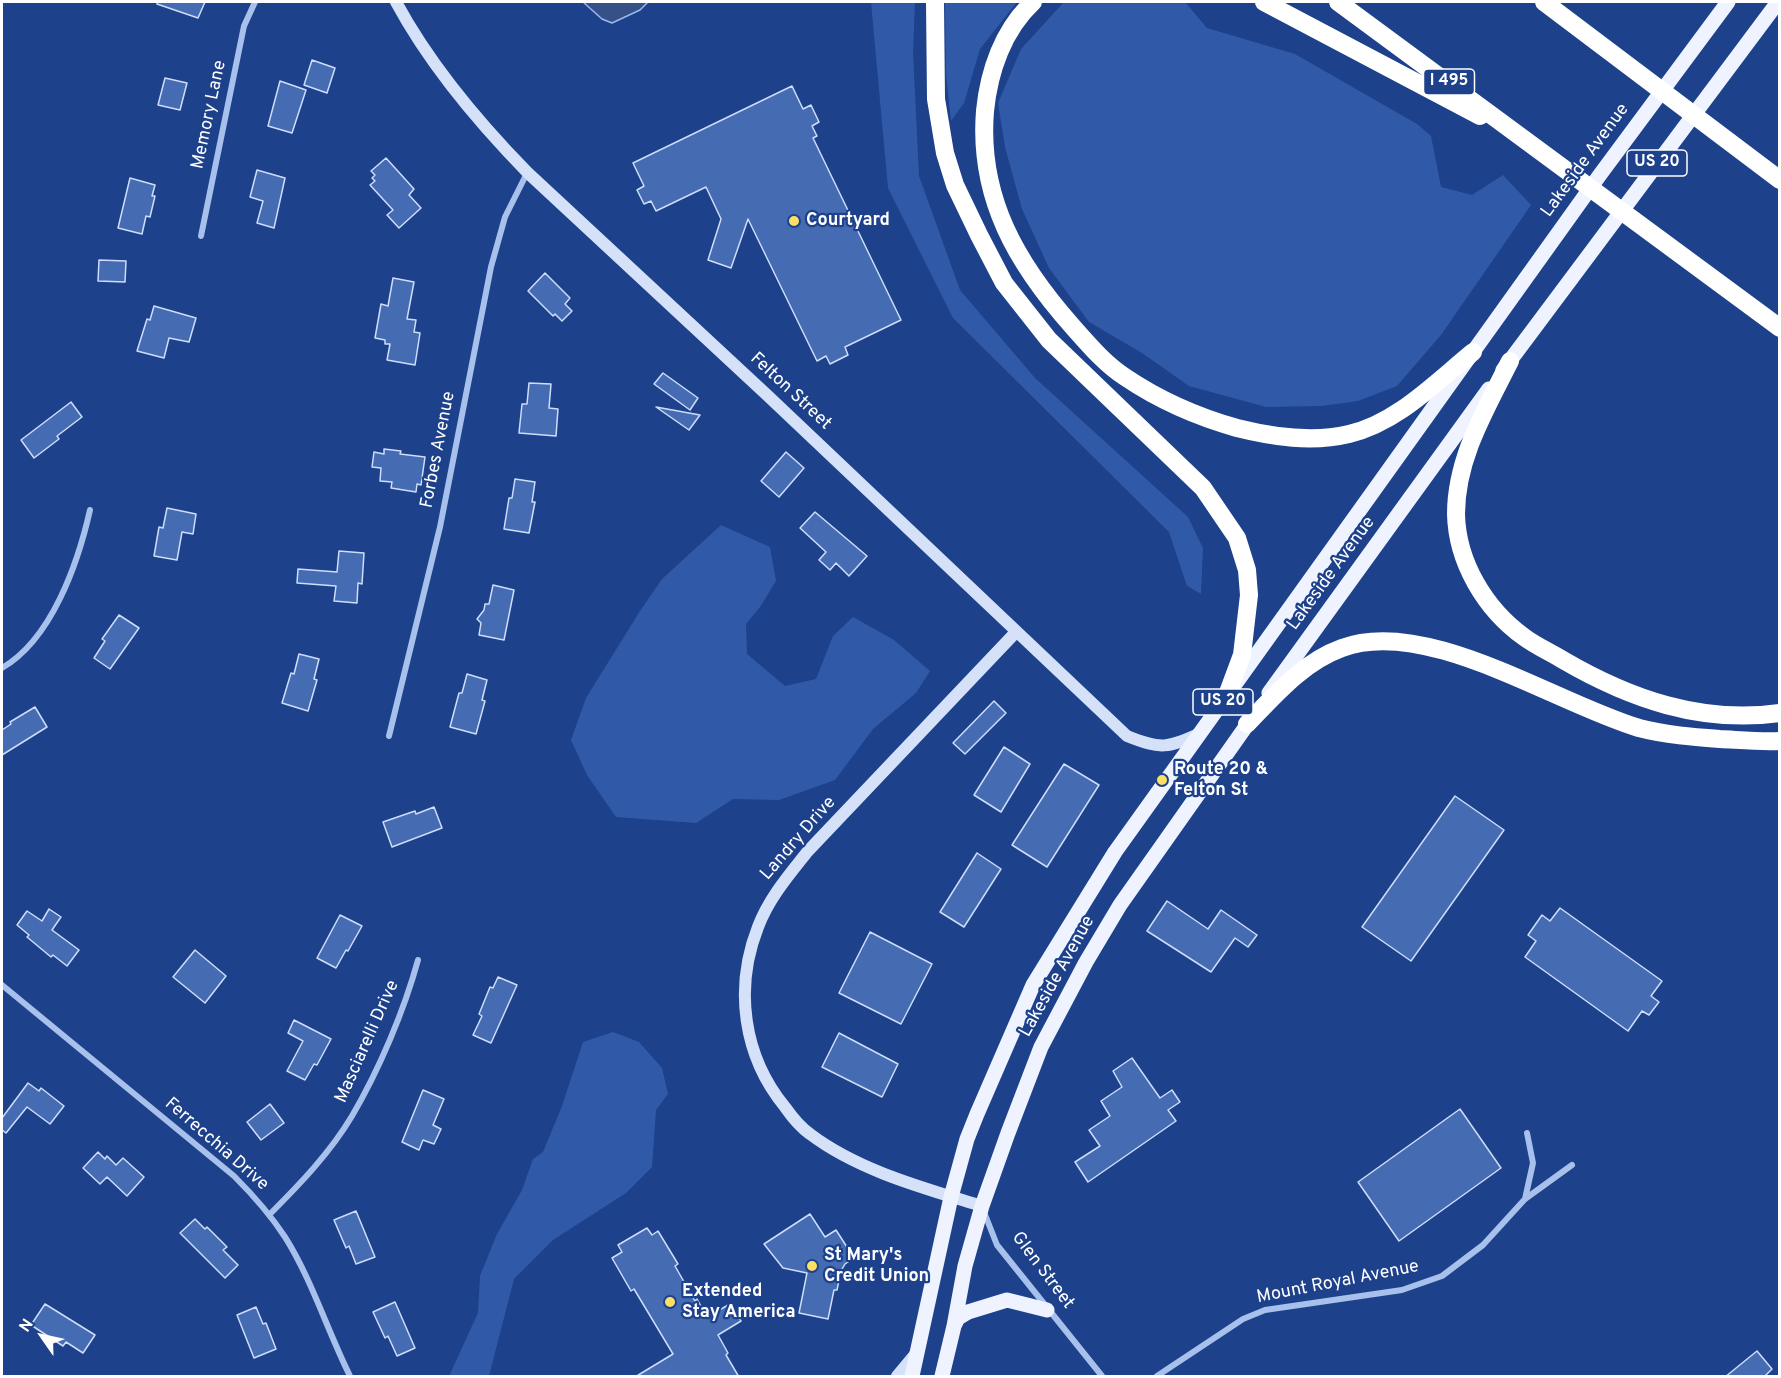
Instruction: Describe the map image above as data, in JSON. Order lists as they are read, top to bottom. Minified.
{"streets":{"highway":["I 495"],"main road":["Lakeside Avenue","US 20"],"street":["Memory Lane","Felton Street","Forbes Avenue","Landry Drive","Masciarelli Drive","Ferrecchia Drive","Glen Street","Mount Royal Avenue"]},"crossings":[["Lakeside Avenue","US 20"],["Lakeside Avenue","Felton Street"],["Lakeside Avenue","Landry Drive"],["Lakeside Avenue","Glen Street"],["US 20","Landry Drive"],["US 20","Glen Street"],["Felton Street","Forbes Avenue"],["Felton Street","Landry Drive"],["Masciarelli Drive","Ferrecchia Drive"]],"places":["Courtyard","Route 20 & Felton St","St Mary's Credit Union","Extended Stay America"],"north":"top left"}
